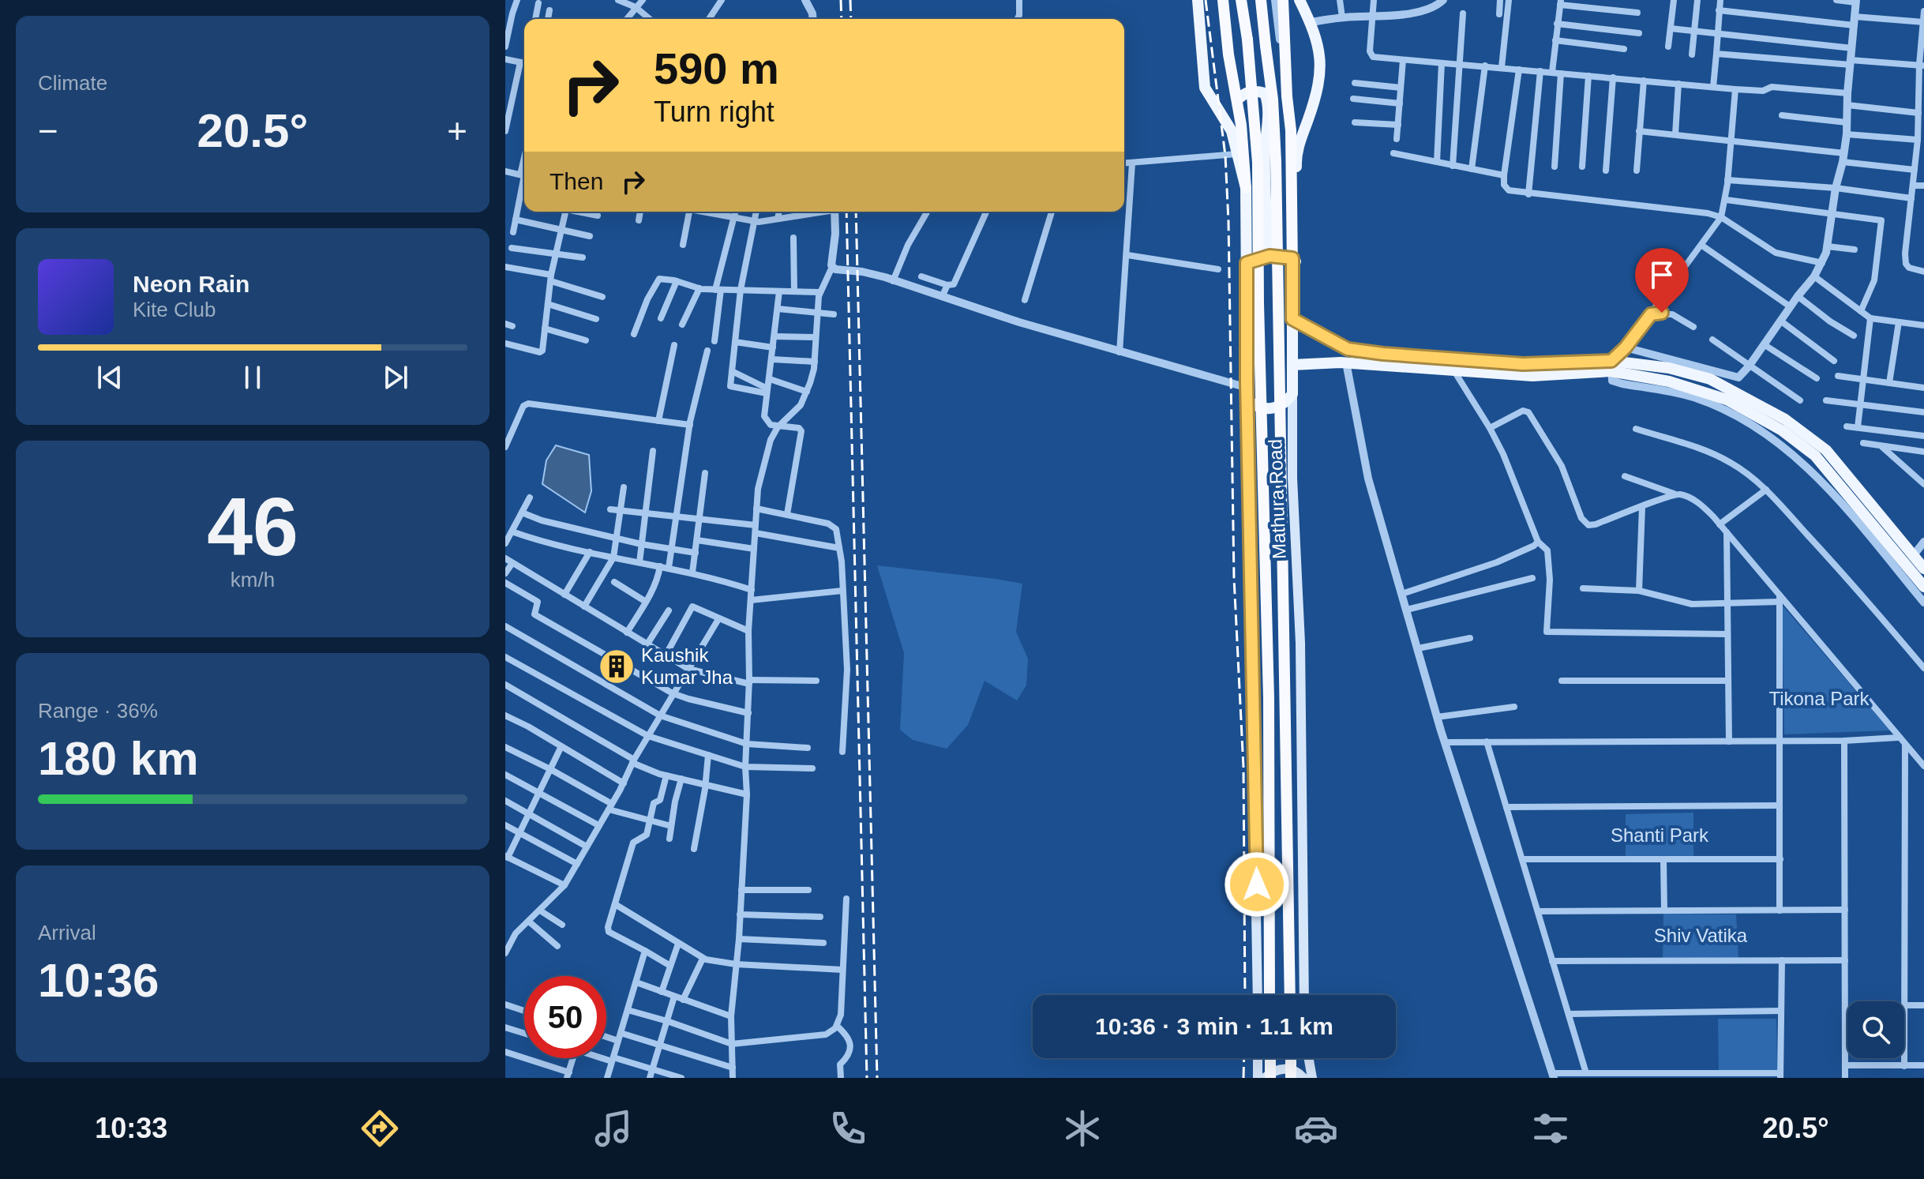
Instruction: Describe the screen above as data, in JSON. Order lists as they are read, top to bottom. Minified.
{"streets":{"highway":["Mathura Road"]},"parks":["Tikona Park","Shanti Park","Shiv Vatika"],"places":{"building":["Kaushik Kumar Jha"]},"page":{"tile":["Climate",["46","km/h"],["Range · 36%","180 km"],["Arrival","10:36"]],"turn":["590 m","Turn right"],"heat":["−","20.5°","+"],"then":"Then","song":["Neon Rain","Kite Club"],"limit":"50","trip":"10:36 · 3 min · 1.1 km","tabs":["10:33","20.5°"]}}
